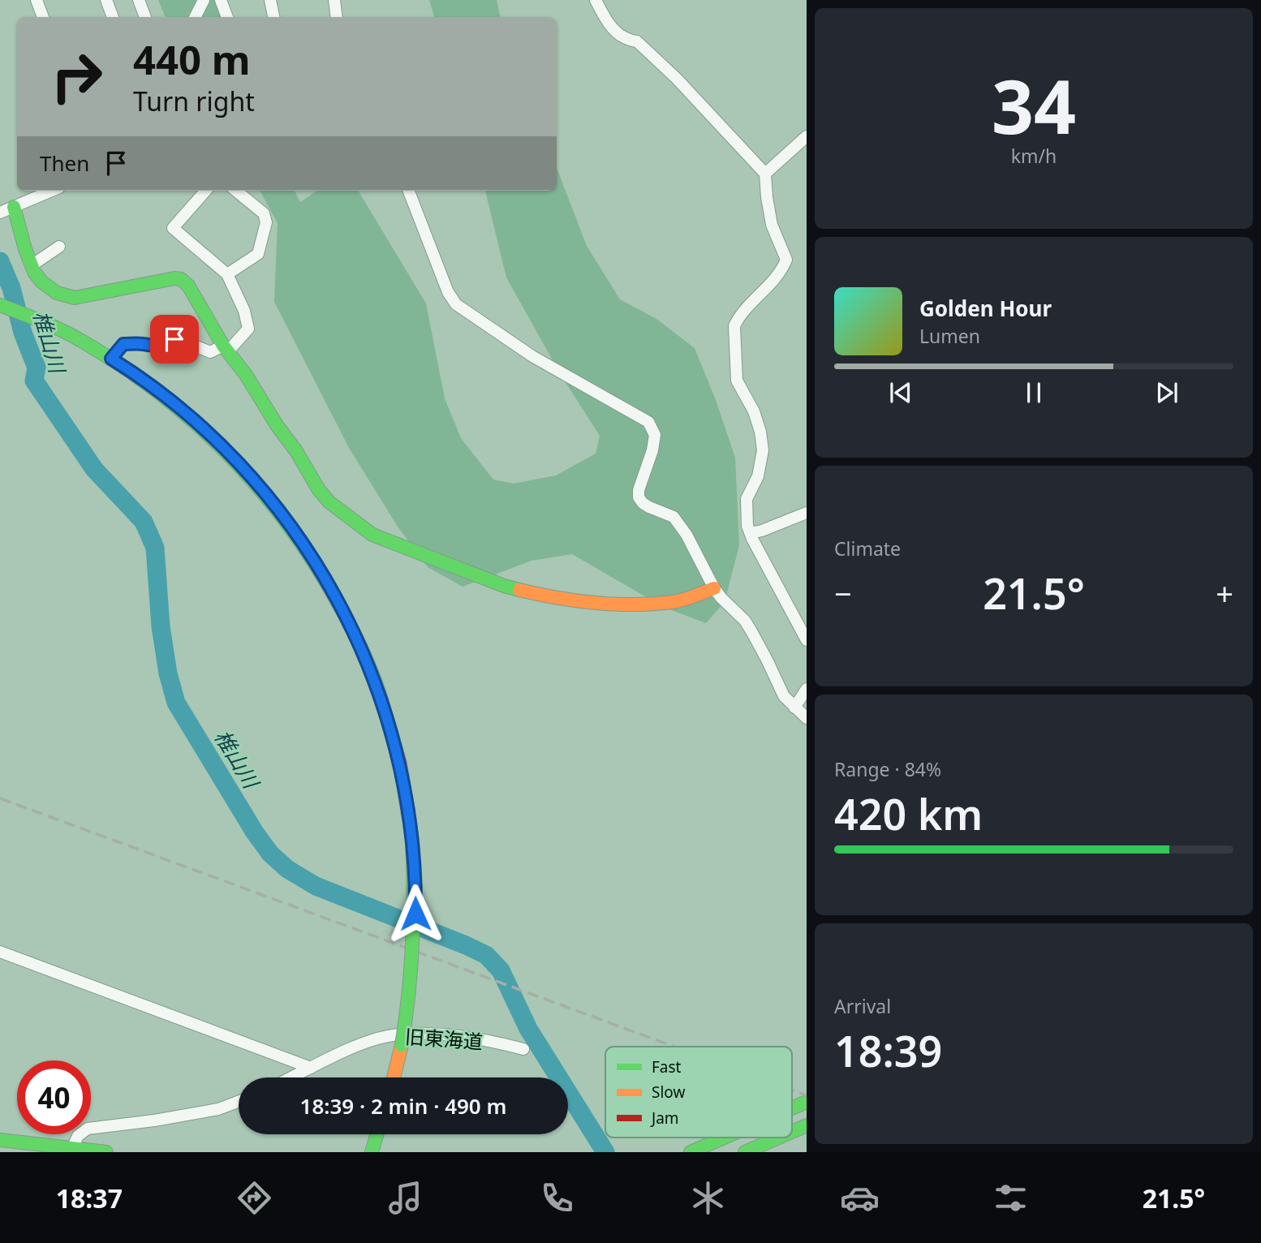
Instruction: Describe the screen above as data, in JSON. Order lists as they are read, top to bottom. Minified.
{"streets":{"street":["旧東海道"]},"water":["椎山川"],"legend":["Fast","Slow","Jam"],"page":{"tile":[["34","km/h"],"Climate",["Range · 84%","420 km"],["Arrival","18:39"]],"turn":["440 m","Turn right"],"then":"Then","song":["Golden Hour","Lumen"],"heat":["−","21.5°","+"],"limit":"40","trip":"18:39 · 2 min · 490 m","tabs":["18:37","21.5°"]}}
